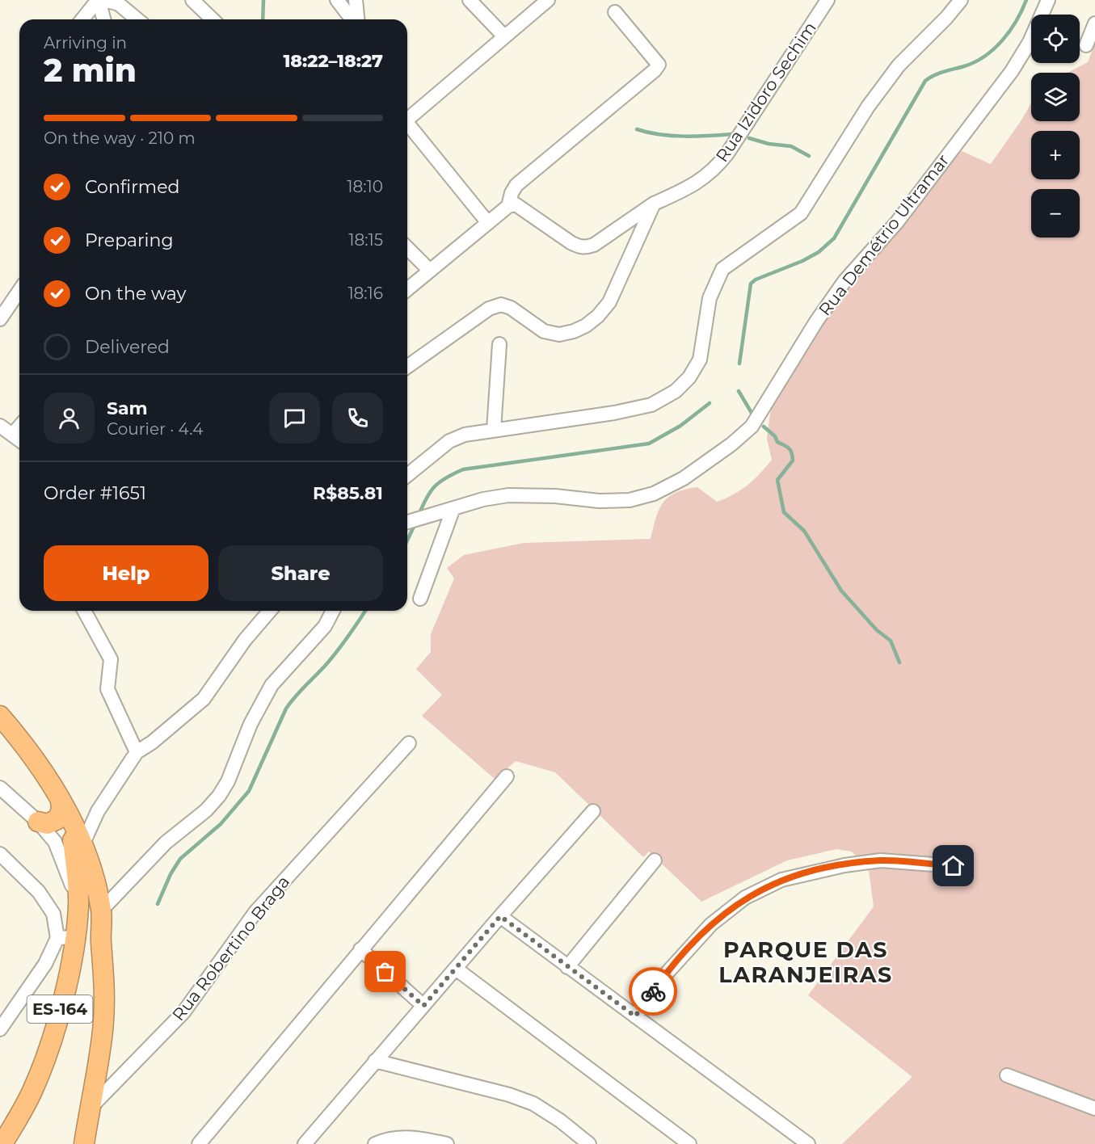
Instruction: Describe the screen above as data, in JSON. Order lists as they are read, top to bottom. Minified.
{"streets":{"highway":["ES-164"],"street":["Rua Izidoro Sechim","Rua Demétrio Ultramar","Rua Robertino Braga"]},"crossings":[["Rua Robertino Braga","ES-164"]],"districts":["PARQUE DAS LARANJEIRAS"],"page":{"map_buttons":["+","−"],"heading":["2 min","Arriving in","18:22–18:27"],"panel":["Sam","Courier · 4.4","Order #1651","R$85.81"],"bar":"On the way · 210 m","list":[["Confirmed","18:10"],["Preparing","18:15"],["On the way","18:16"],"Delivered"],"buttons":["Help","Share"]}}
